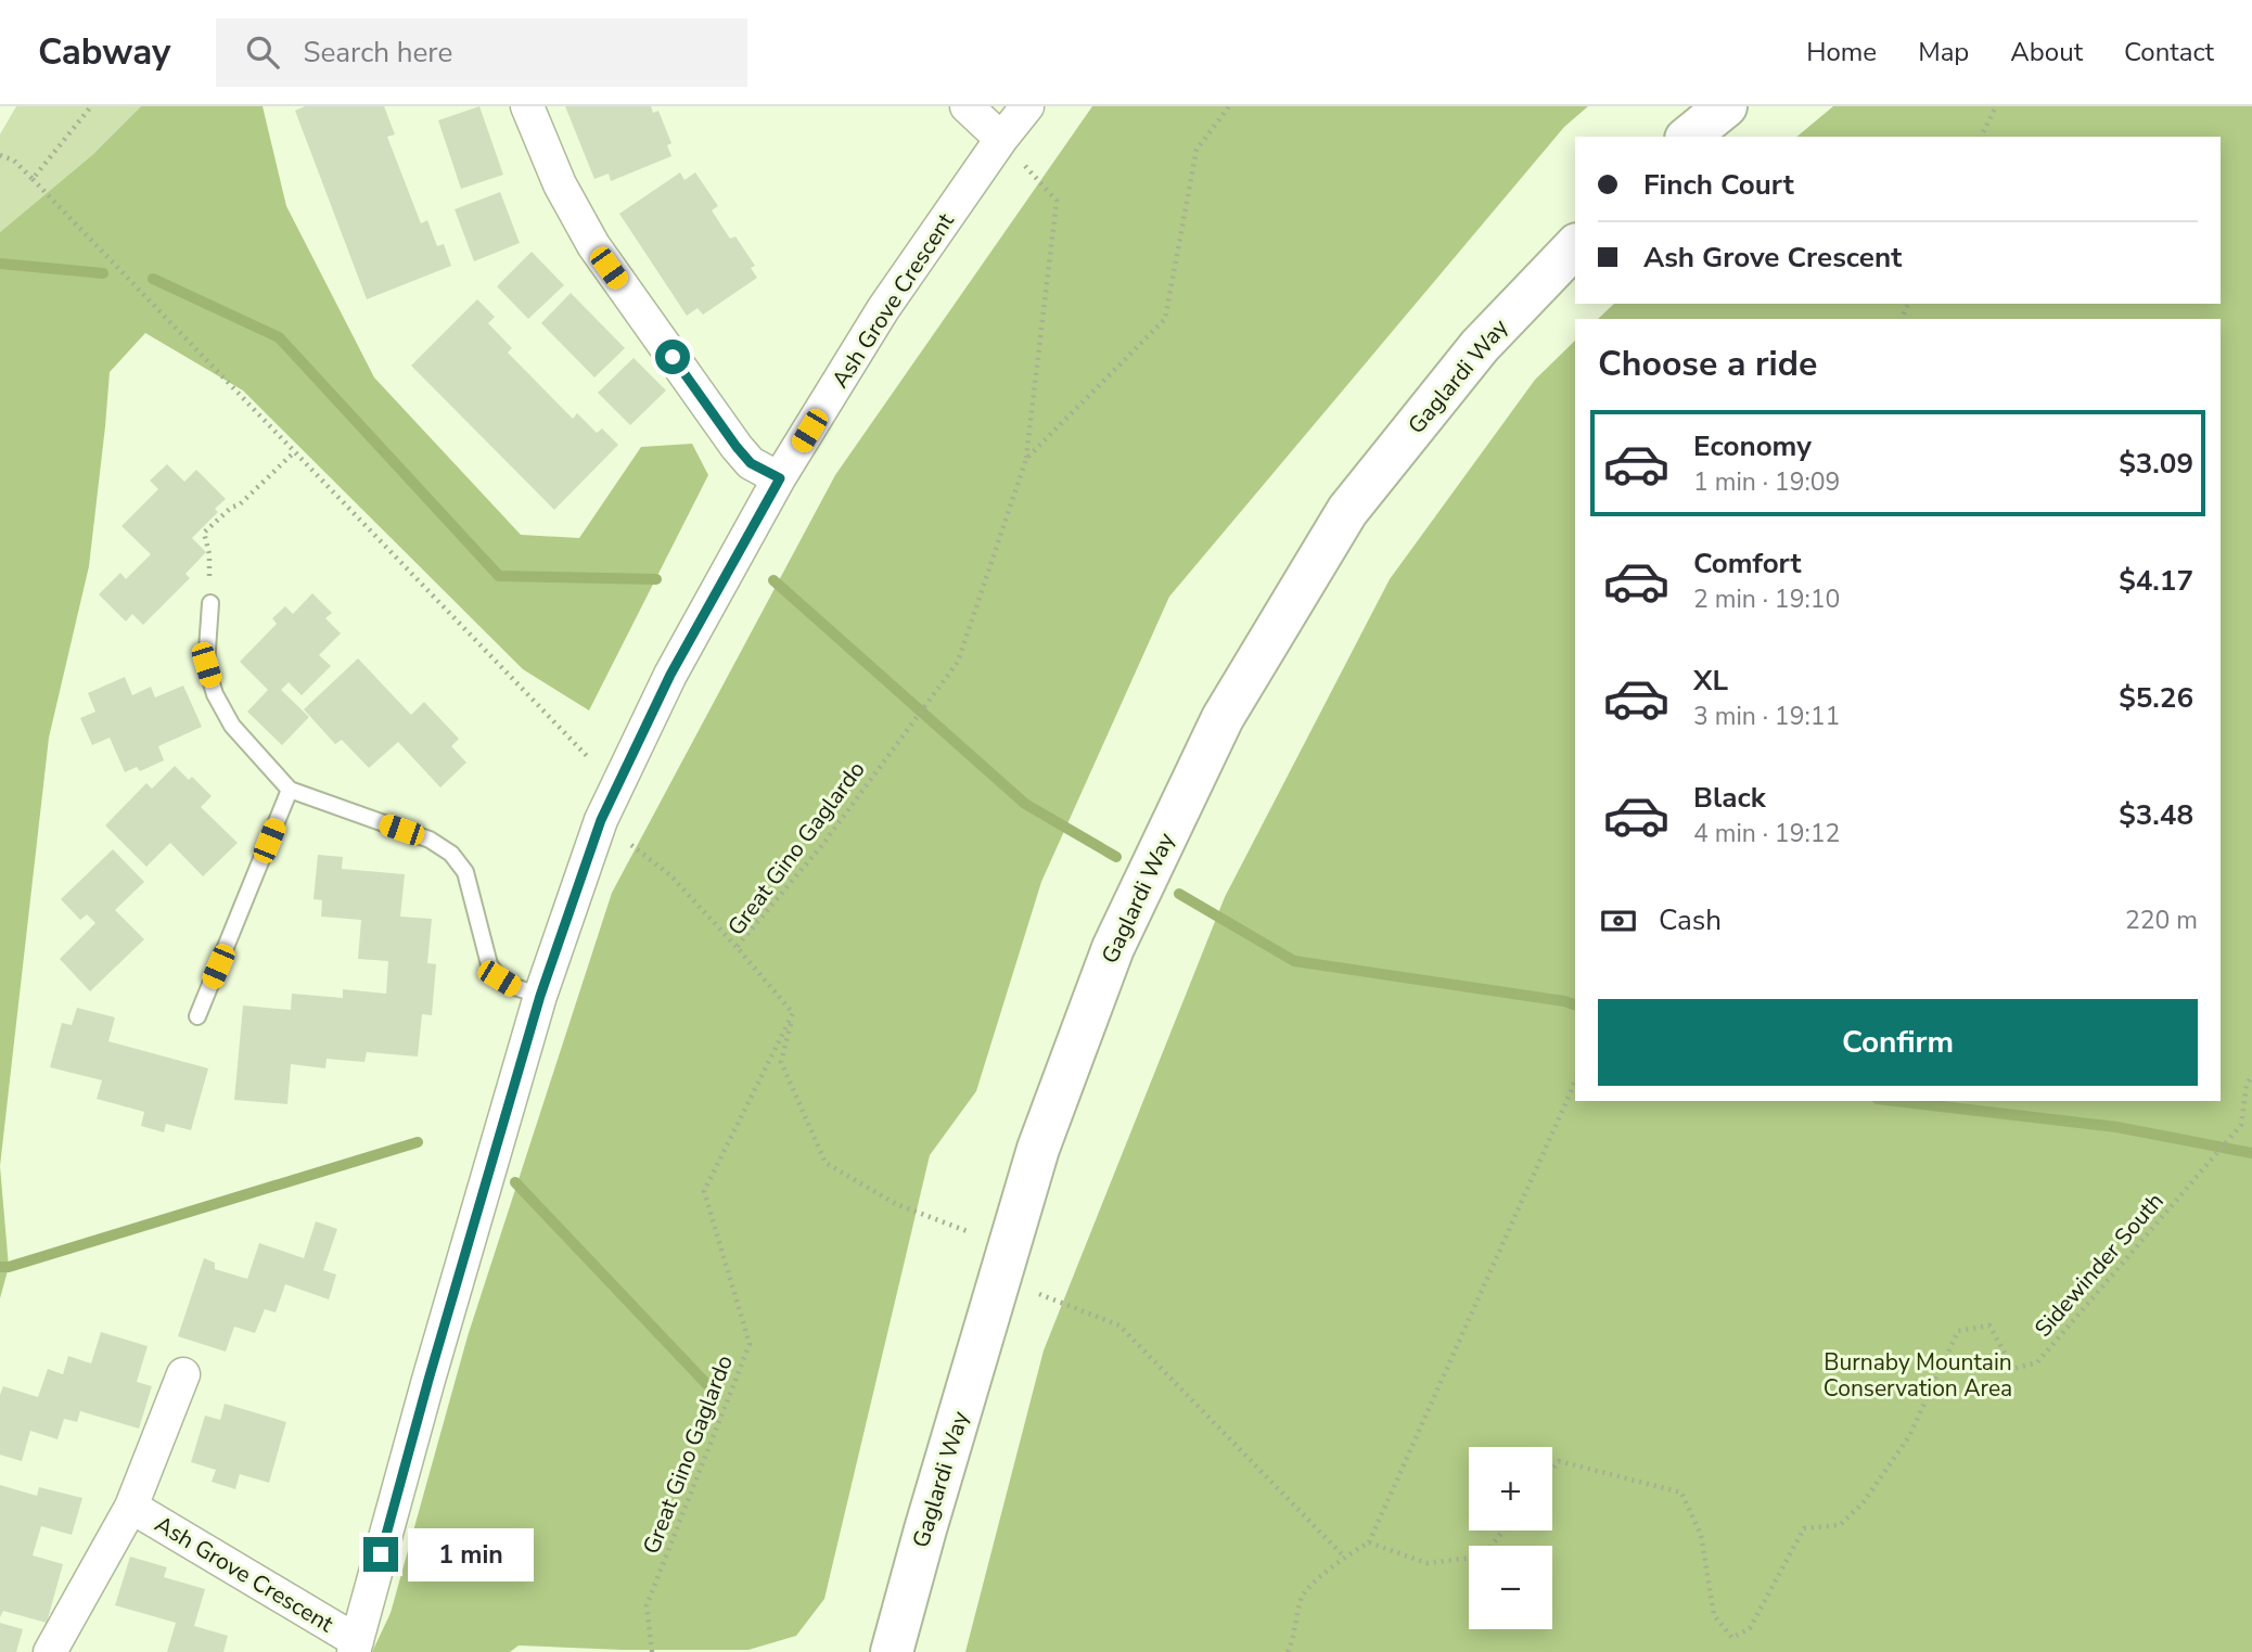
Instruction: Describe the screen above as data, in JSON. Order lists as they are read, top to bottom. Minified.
{"streets":{"main road":["Gaglardi Way"],"street":["Ash Grove Crescent"],"path":["Great Gino Gaglardo","Sidewinder South"]},"parks":["Burnaby Mountain Conservation Area"],"page":{"header":"Cabway","search":"Search here","nav":["Home","Map","About","Contact"],"banner":["Finch Court","Ash Grove Crescent"],"heading":"Choose a ride","list":[{"name":"Economy","note":"1 min · 19:09","value":"$3.09"},{"name":"Comfort","note":"2 min · 19:10","value":"$4.17"},{"name":"XL","note":"3 min · 19:11","value":"$5.26"},{"name":"Black","note":"4 min · 19:12","value":"$3.48"}],"pay":["Cash","220 m"],"buttons":"Confirm","map_buttons":["+","−"],"bubble":"1 min"}}
